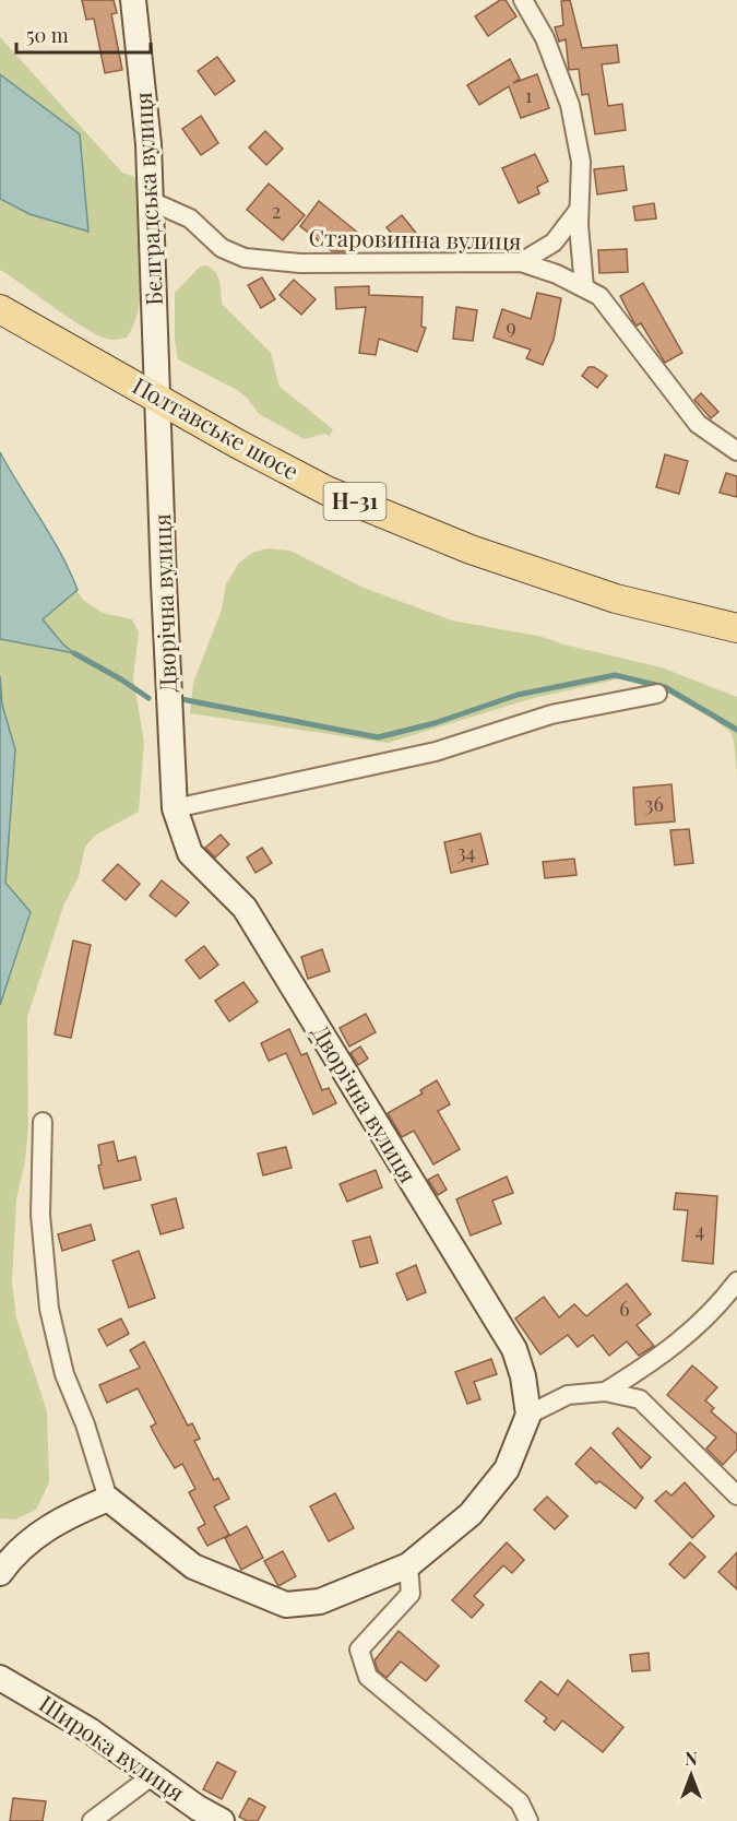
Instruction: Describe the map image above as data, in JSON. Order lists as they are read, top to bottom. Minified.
{"streets":{"main road":["Полтавське шосе","Н-31"],"street":["Бєлградська вулиця","Старовинна вулиця","Дворічна вулиця","Широка вулиця"]},"crossings":[["Бєлградська вулиця","Старовинна вулиця"],["Бєлградська вулиця","Полтавське шосе"],["Бєлградська вулиця","Дворічна вулиця"],["Полтавське шосе","Дворічна вулиця"]],"house_numbers":["1","2","9","36","34","4","6"],"scale_bar":"50 m","north":"top"}
